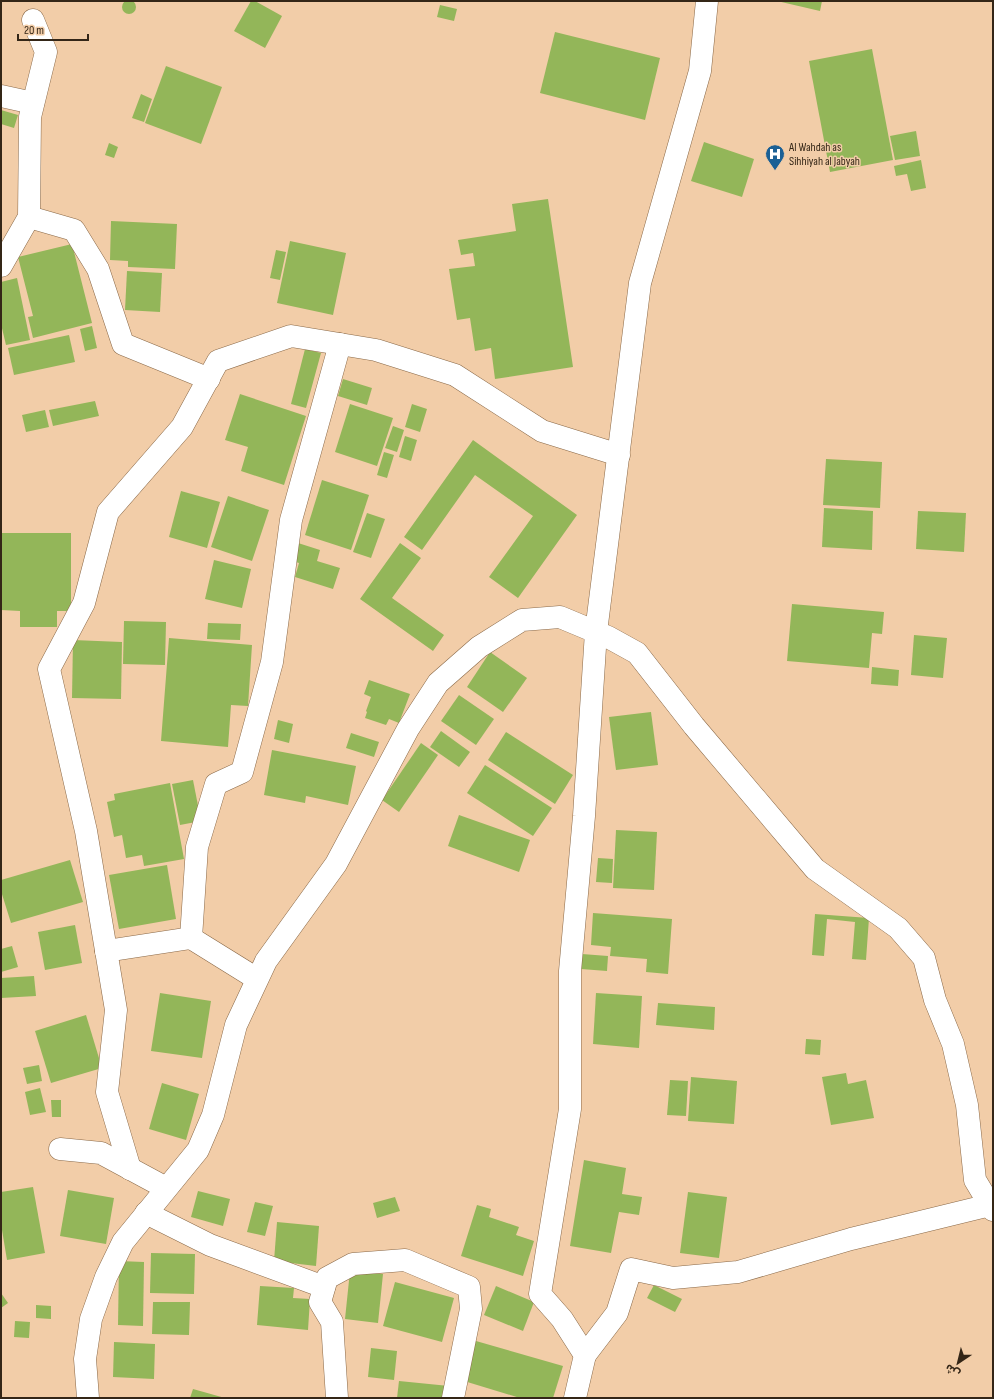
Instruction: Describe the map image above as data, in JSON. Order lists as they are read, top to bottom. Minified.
{"places":{"hospital":["Al Wahdah as Sihhiyah al Jabyah"]},"scale_bar":"20 m","north":"bottom left"}
